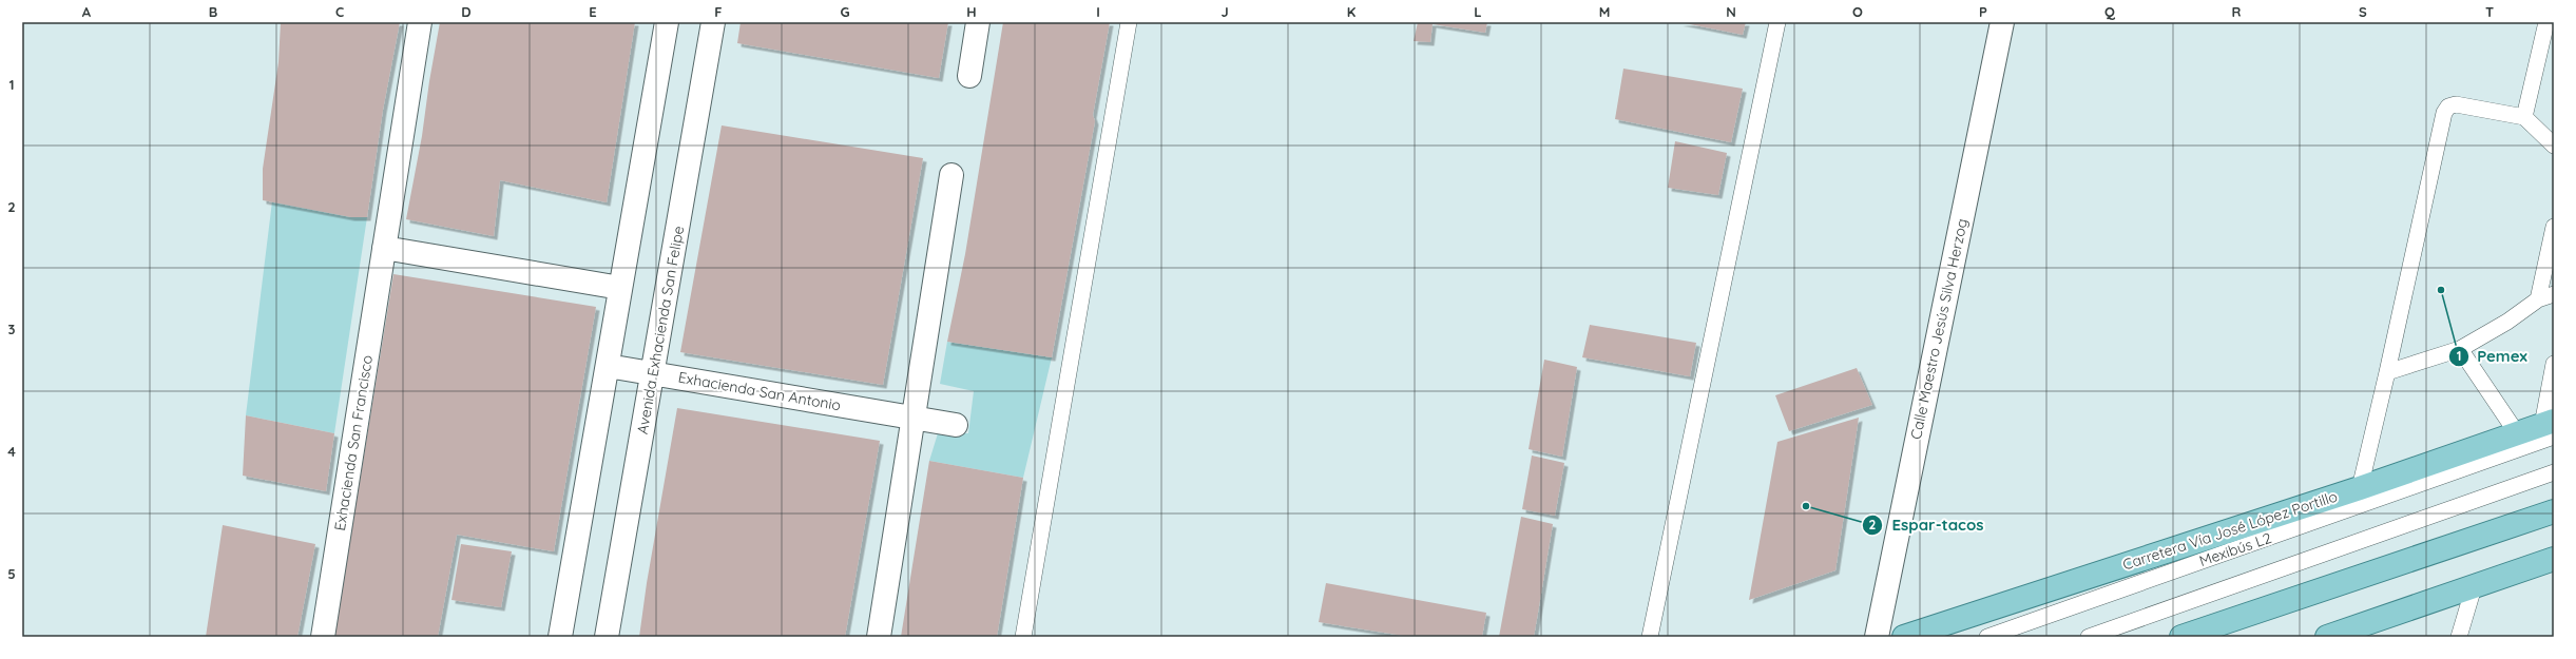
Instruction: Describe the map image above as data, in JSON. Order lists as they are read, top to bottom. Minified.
{"streets":{"main road":["Carretera Vía José López Portillo"],"street":["Calle Maestro Jesús Silva Herzog","Avenida Exhacienda San Felipe","Exhacienda San Antonio","Exhacienda San Francisco"],"lane":["Mexibús L2"]},"crossings":[["Avenida Exhacienda San Felipe","Exhacienda San Antonio"],["Carretera Vía José López Portillo","Mexibús L2"]],"places":["Pemex","Espar-tacos"],"grid":{"columns":["A","B","C","D","E","F","G","H","I","J","K","L","M","N","O","P","Q","R","S","T"],"rows":["1","2","3","4","5"]}}
